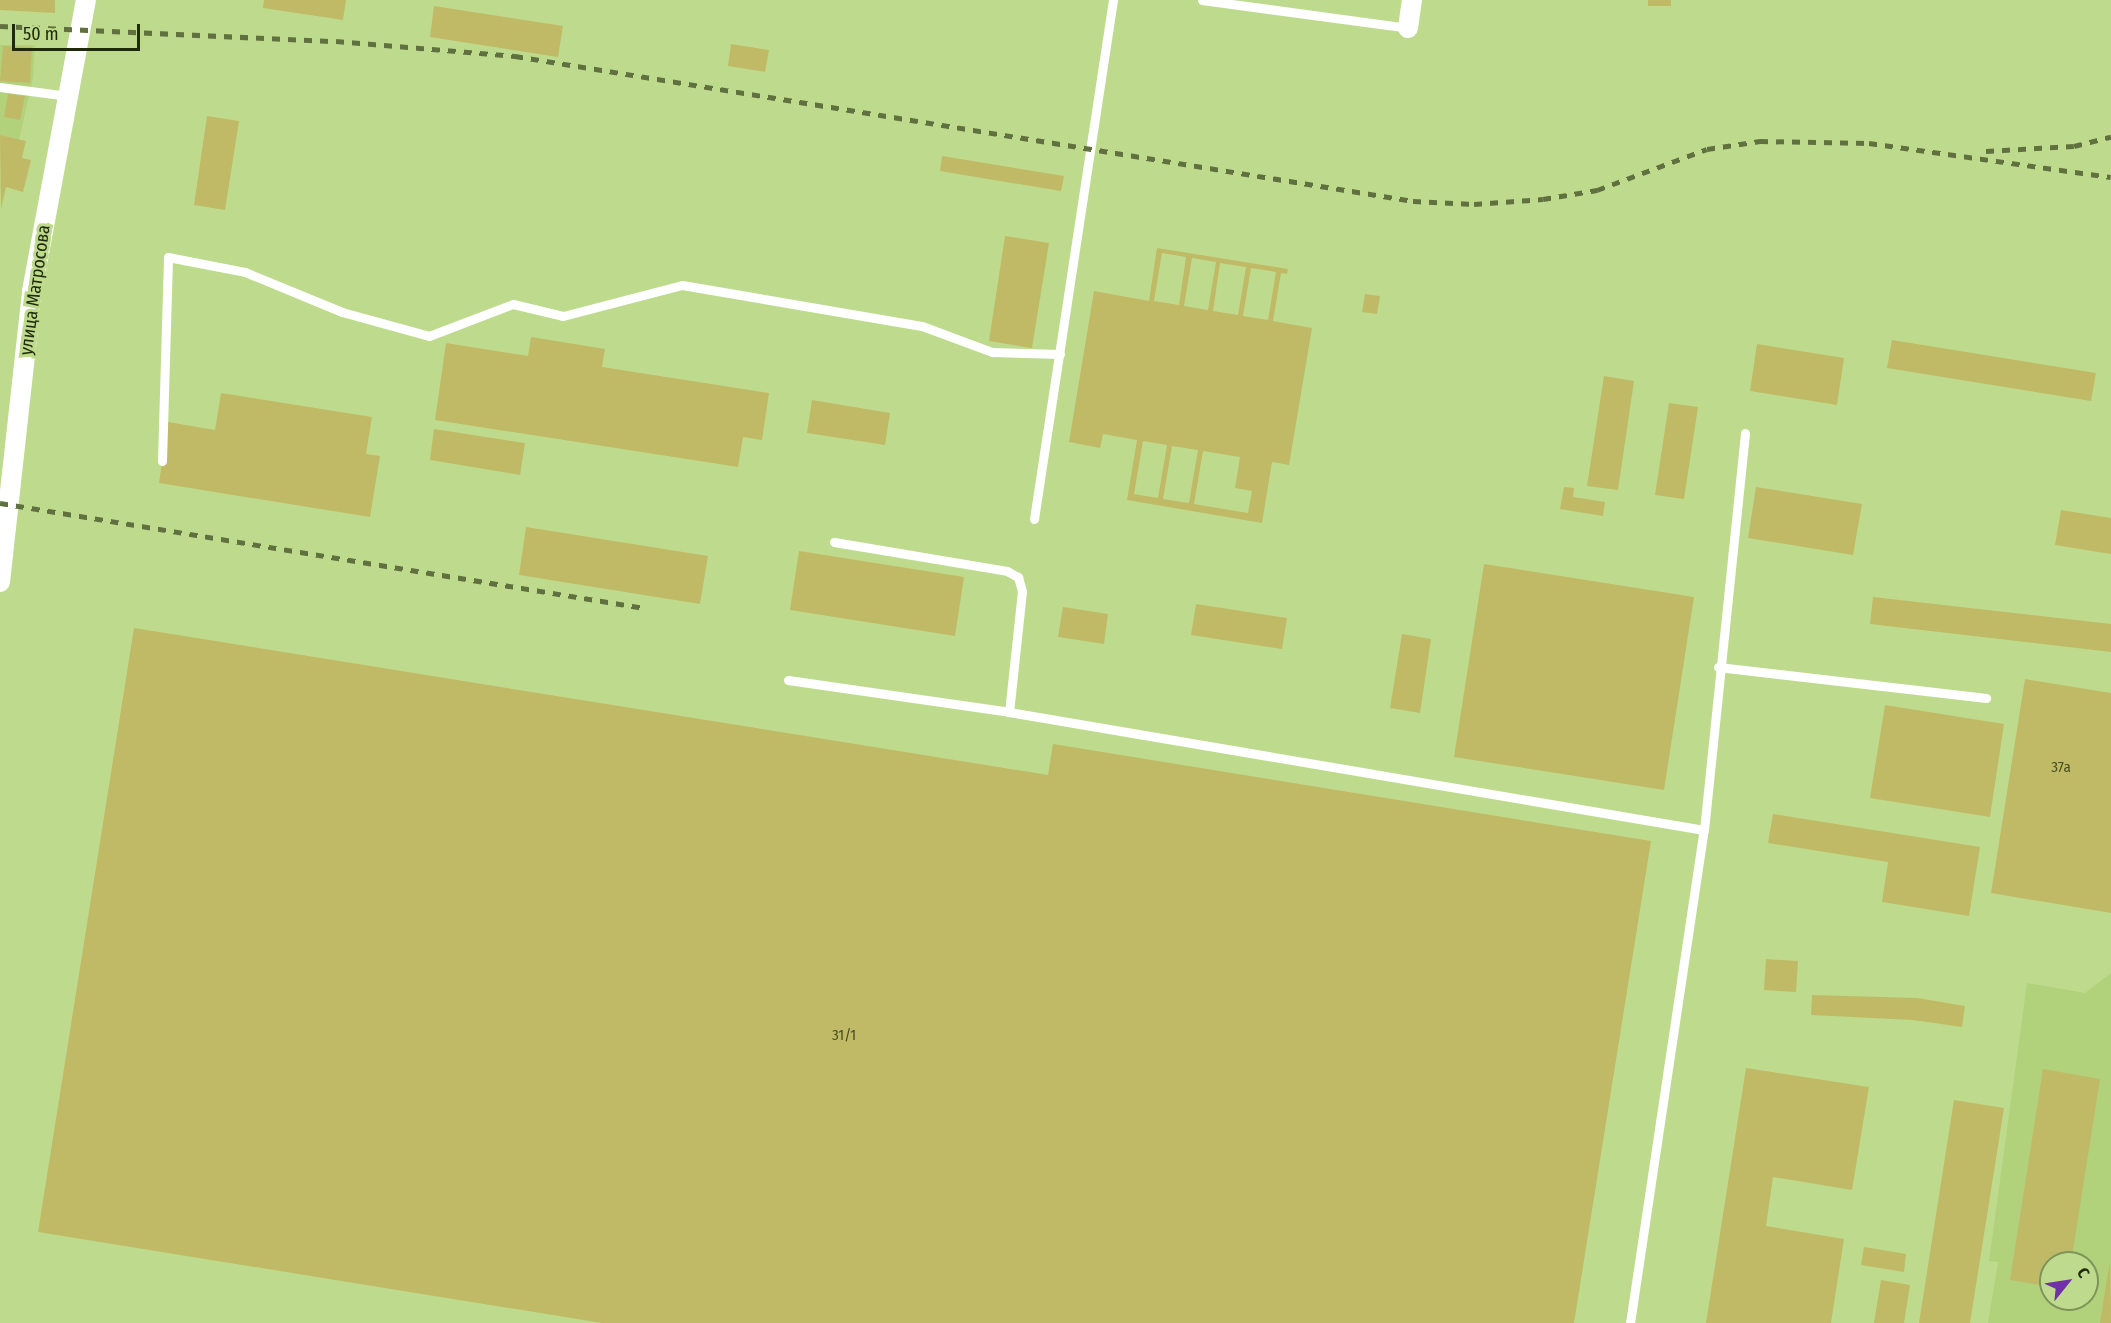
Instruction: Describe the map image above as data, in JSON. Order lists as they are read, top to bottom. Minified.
{"streets":{"street":["улица Матросова"]},"house_numbers":["37а","31/1"],"scale_bar":"50 m","north":"top right"}
